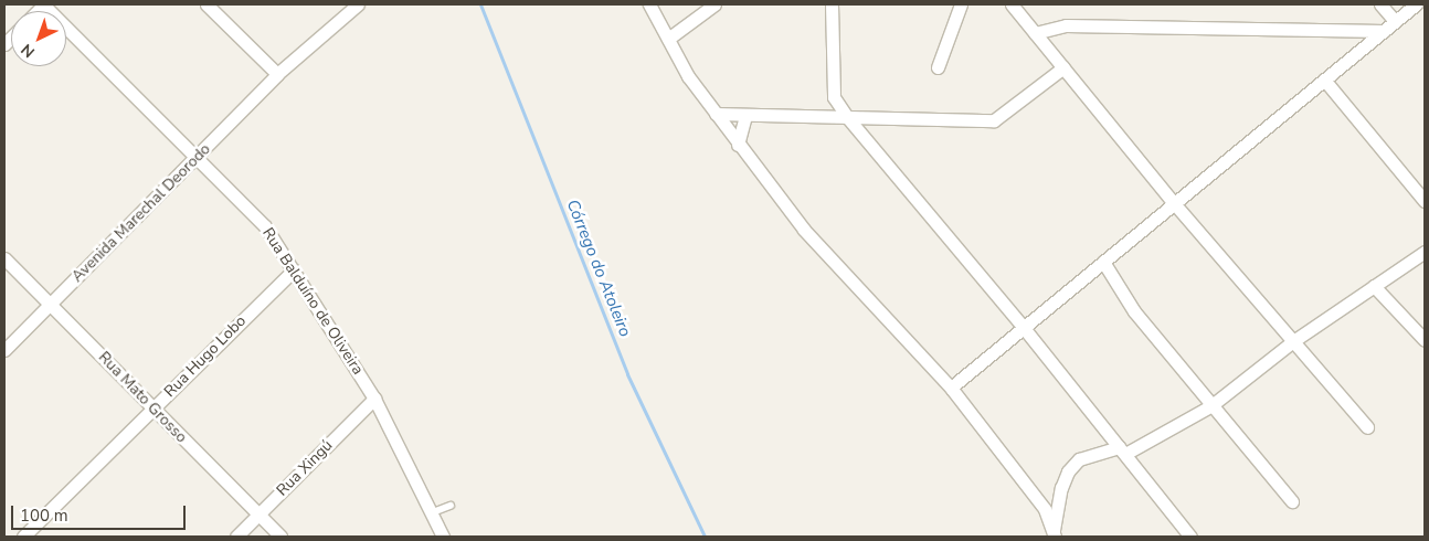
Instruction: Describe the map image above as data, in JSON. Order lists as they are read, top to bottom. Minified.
{"streets":{"street":["Avenida Marechal Deorodo","Rua Balduíno de Oliveira","Rua Hugo Lobo","Rua Mato Grosso","Rua Xingú"]},"crossings":[["Avenida Marechal Deorodo","Rua Balduíno de Oliveira"],["Avenida Marechal Deorodo","Rua Mato Grosso"],["Rua Balduíno de Oliveira","Rua Hugo Lobo"],["Rua Balduíno de Oliveira","Rua Xingú"],["Rua Hugo Lobo","Rua Mato Grosso"],["Rua Mato Grosso","Rua Xingú"]],"water":["Córrego do Atoleiro"],"scale_bar":"100 m","north":"bottom left"}
